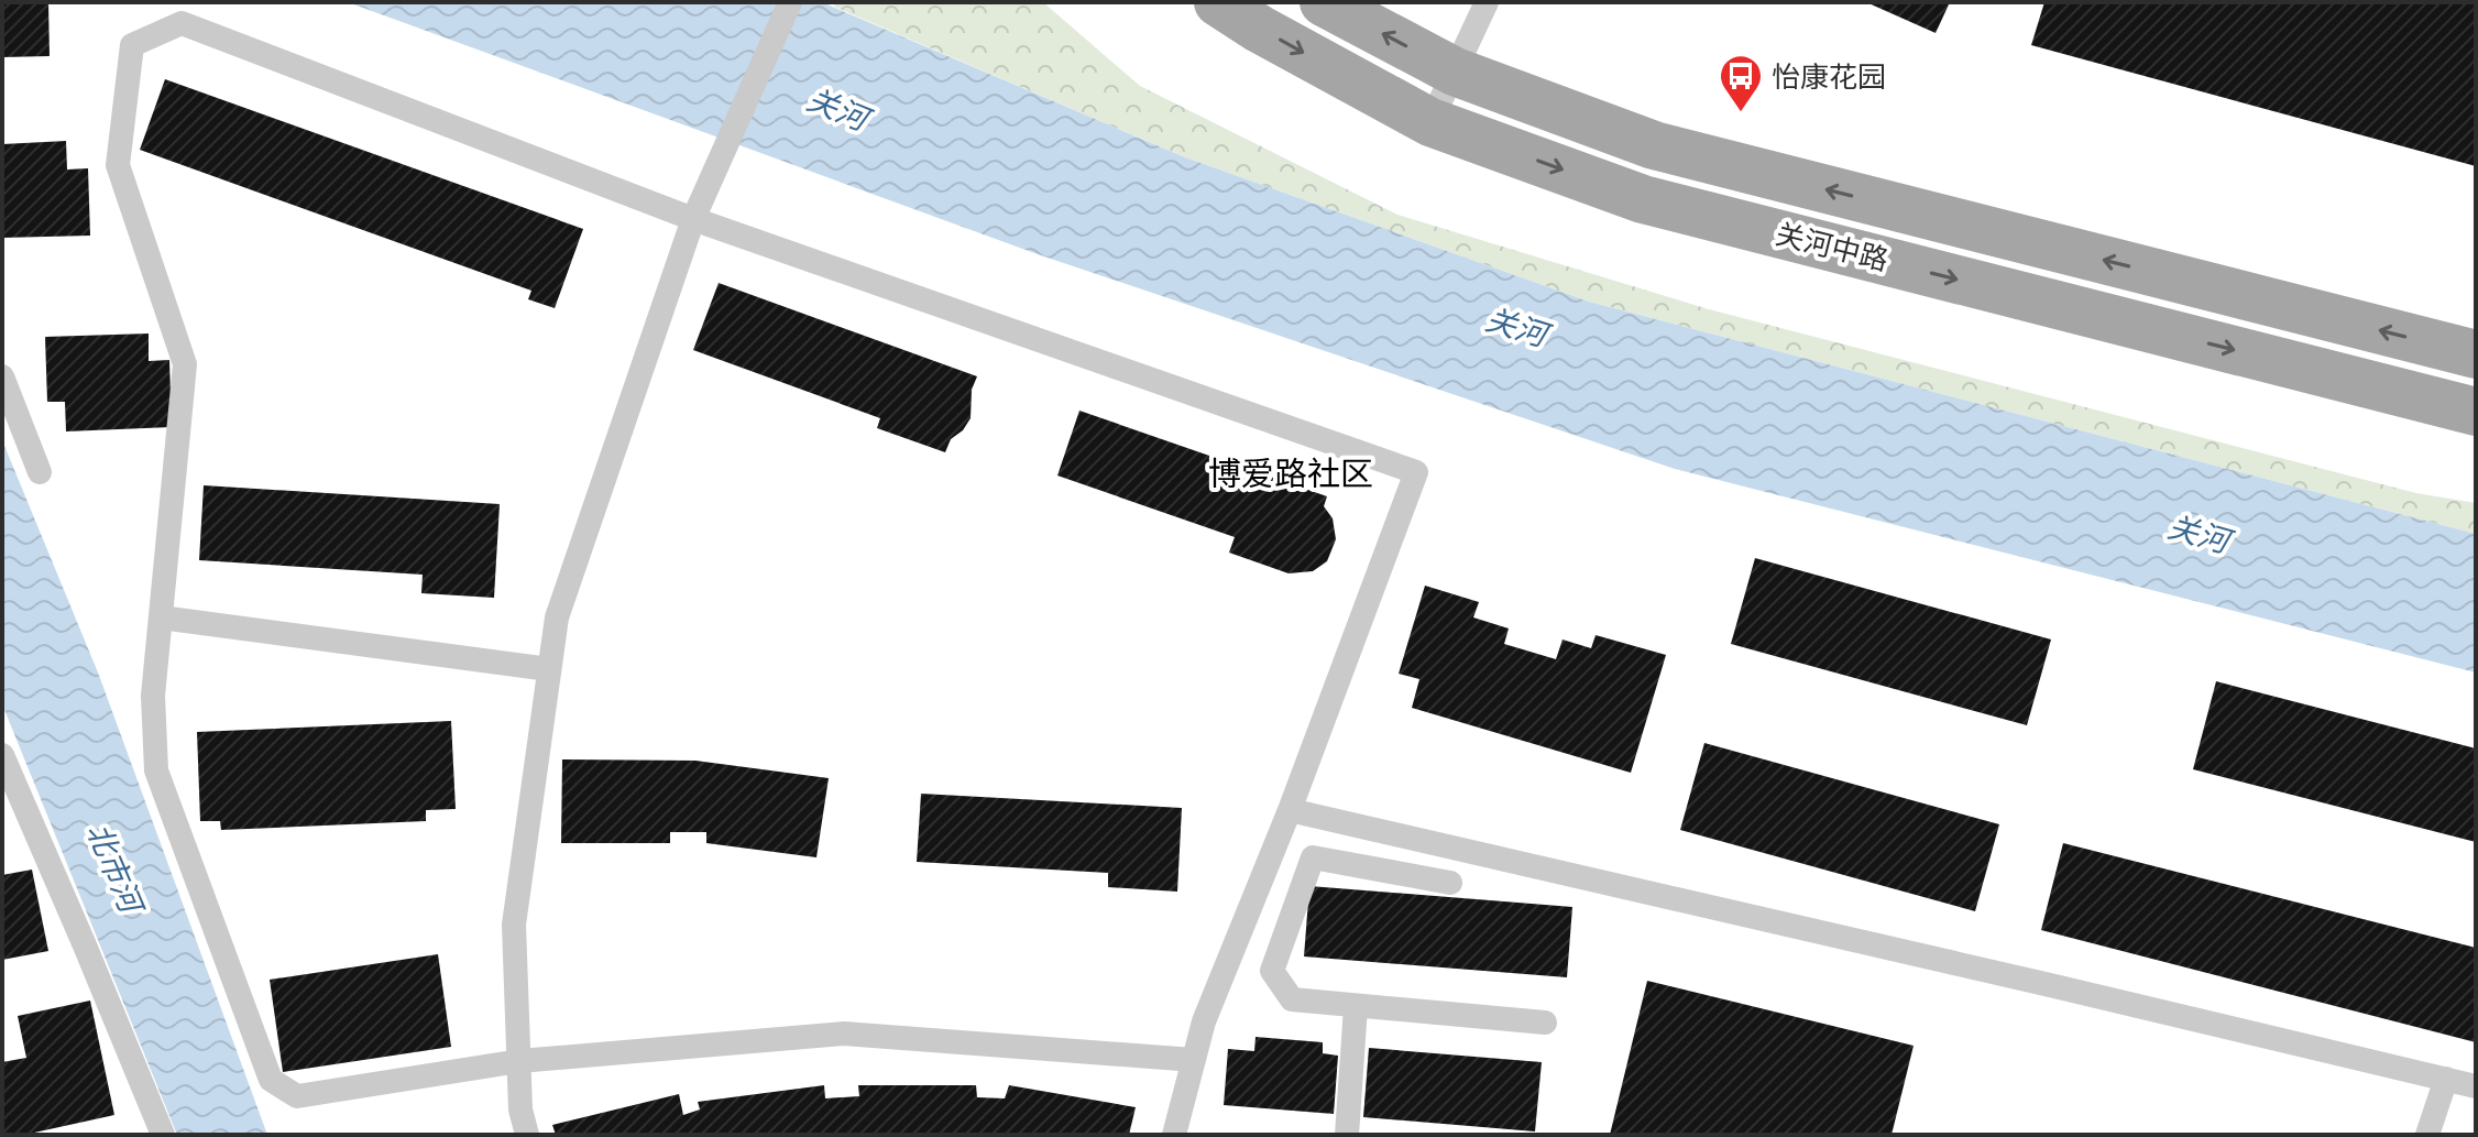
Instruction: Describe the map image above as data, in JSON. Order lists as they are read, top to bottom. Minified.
{"streets":{"main road":["关河中路"]},"districts":["博爱路社区"],"water":["关河","北市河"],"places":{"bus stop":["怡康花园"]}}
